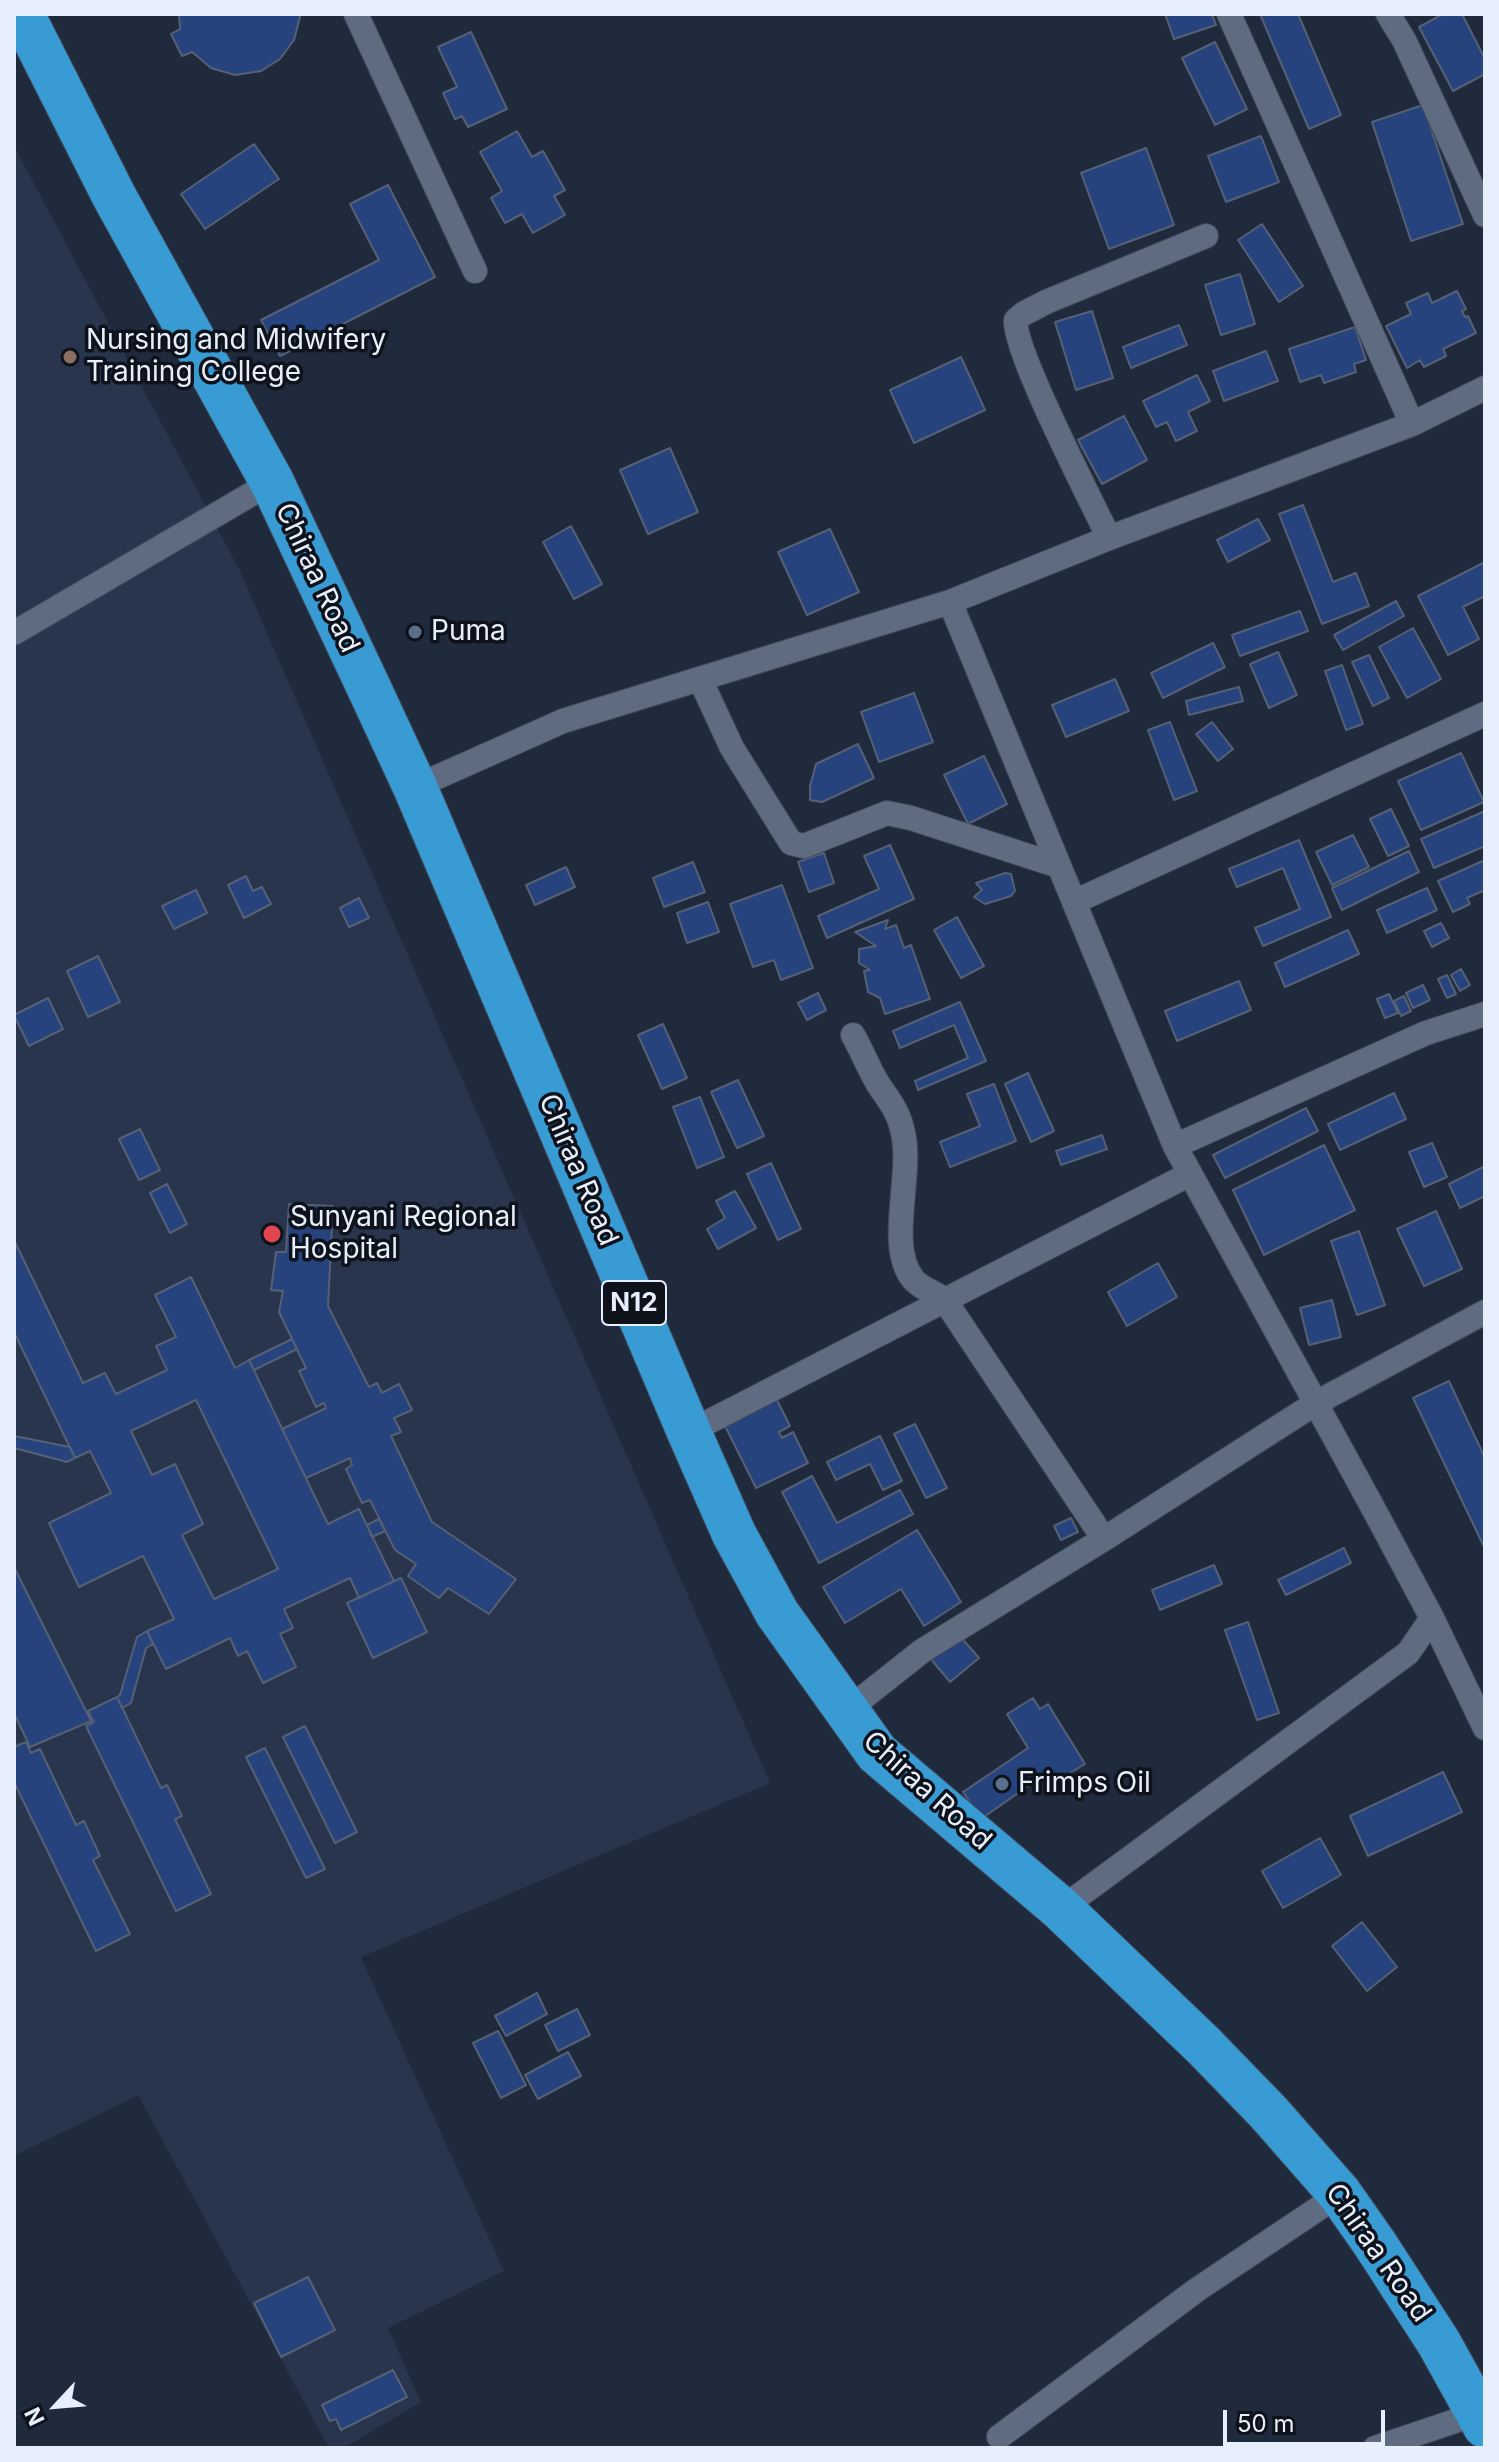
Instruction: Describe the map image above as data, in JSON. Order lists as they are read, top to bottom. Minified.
{"streets":{"highway":["Chiraa Road","N12"]},"places":["Nursing and Midwifery Training College","Puma","Sunyani Regional Hospital","Frimps Oil"],"scale_bar":"50 m","north":"bottom left"}
